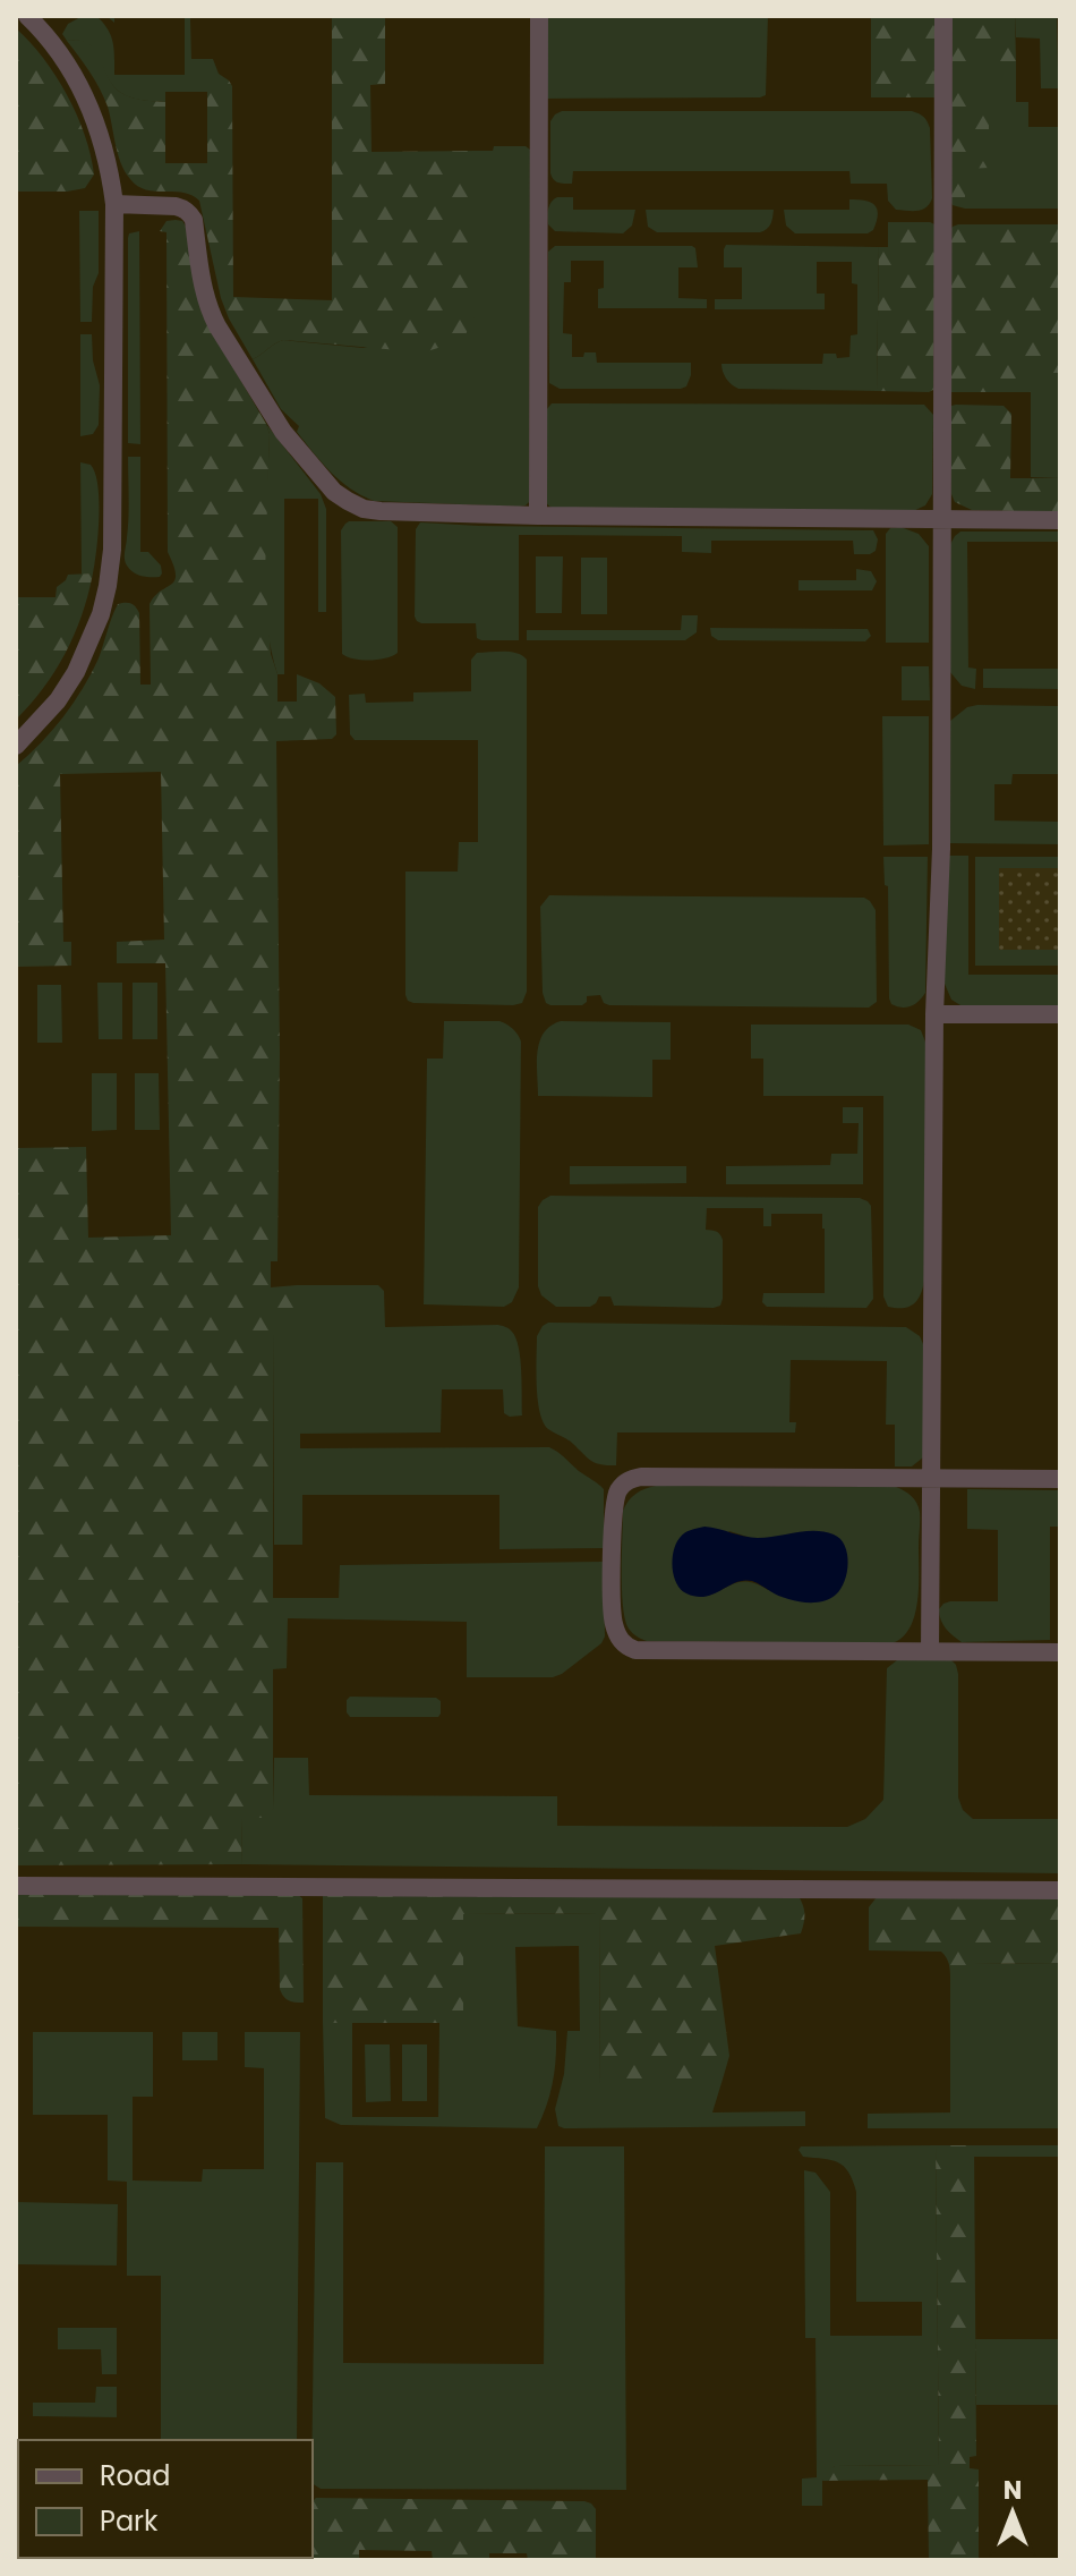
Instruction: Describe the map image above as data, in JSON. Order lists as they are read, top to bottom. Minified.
{"legend":["Road","Park"],"north":"top"}
